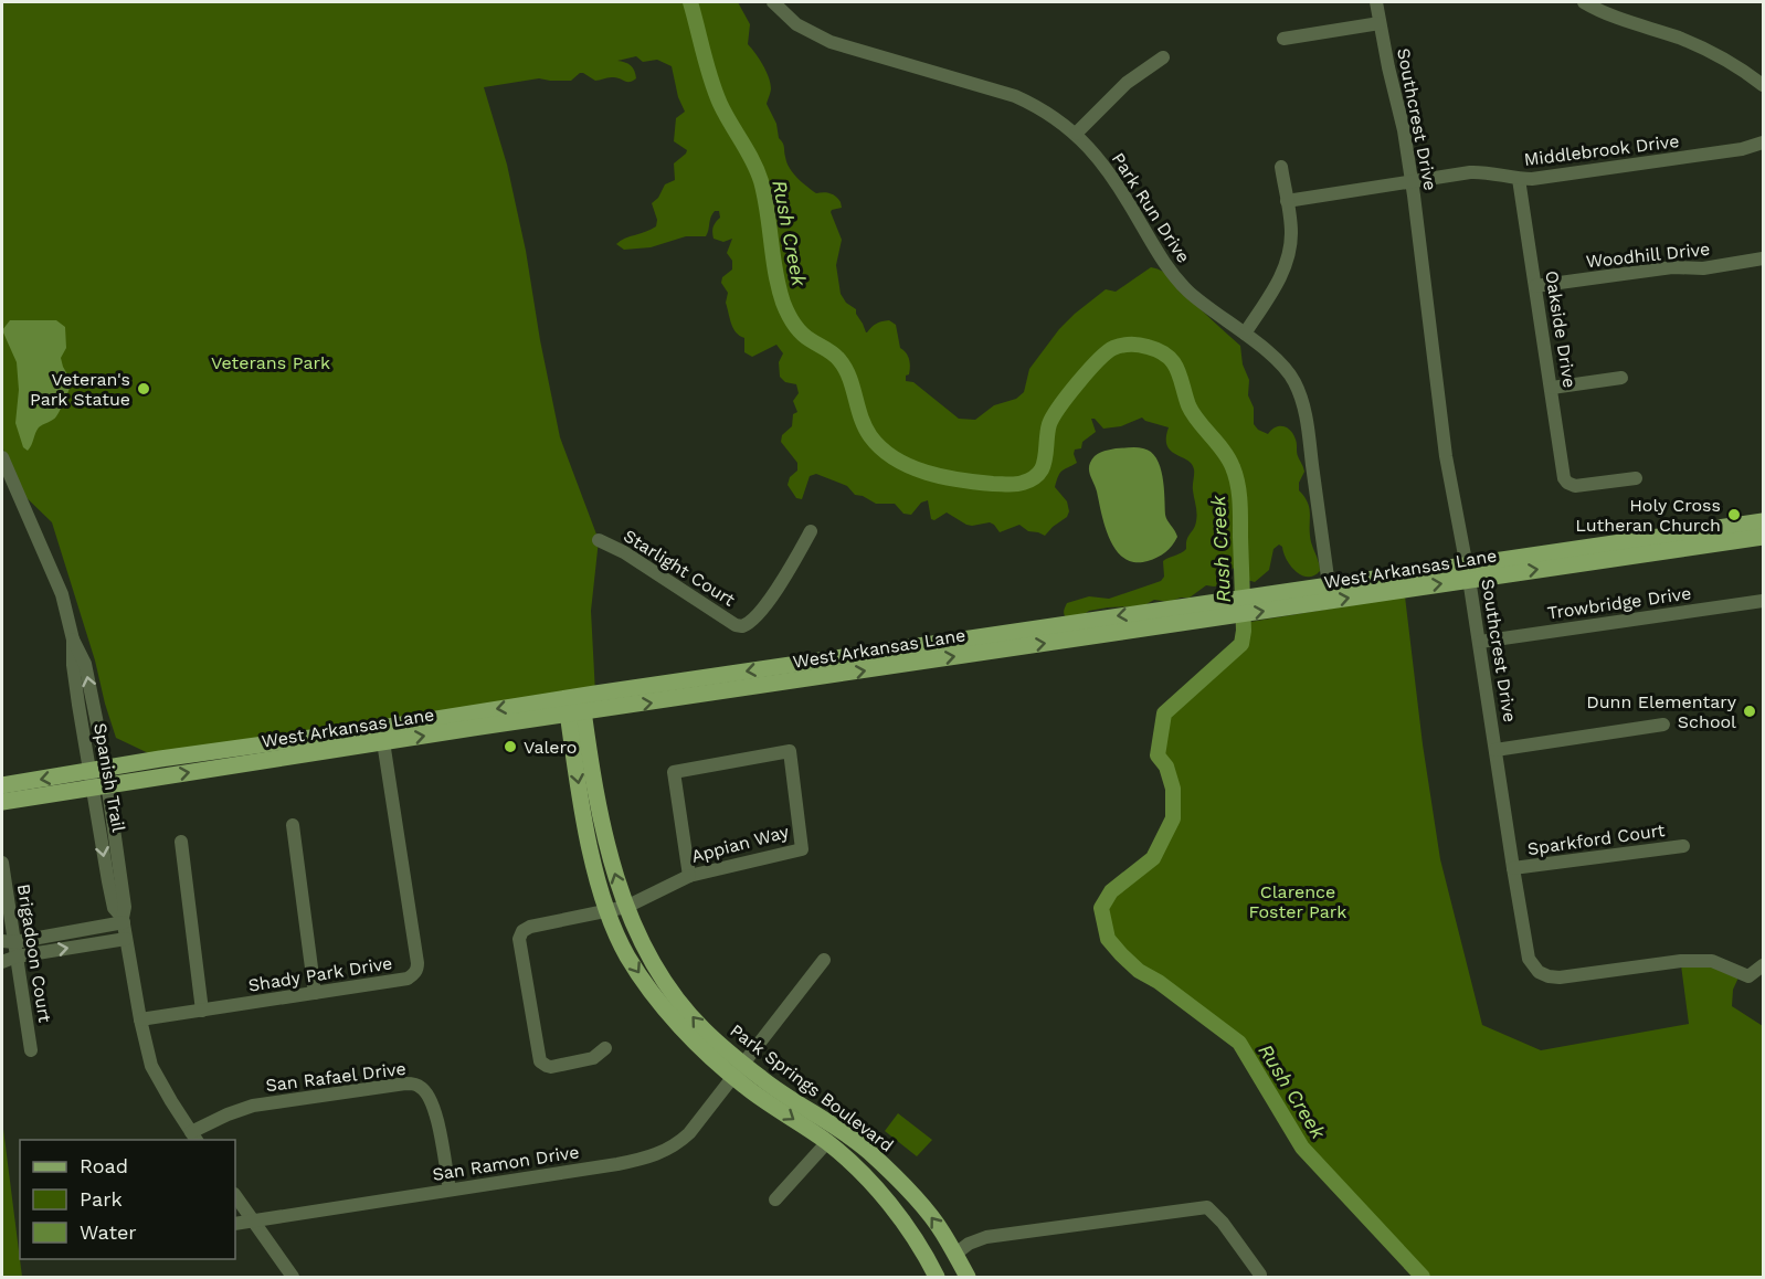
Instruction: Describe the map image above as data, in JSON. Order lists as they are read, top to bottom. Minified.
{"streets":{"main road":["West Arkansas Lane","Park Springs Boulevard"],"street":["Southcrest Drive","Middlebrook Drive","Park Run Drive","Woodhill Drive","Oakside Drive","Starlight Court","Trowbridge Drive","Spanish Trail","Sparkford Court","Appian Way","Brigadoon Court","Shady Park Drive","San Rafael Drive","San Ramon Drive"]},"crossings":[["Southcrest Drive","Middlebrook Drive"],["Southcrest Drive","West Arkansas Lane"],["Southcrest Drive","Trowbridge Drive"],["Southcrest Drive","Sparkford Court"],["Middlebrook Drive","Oakside Drive"],["Park Run Drive","West Arkansas Lane"],["Woodhill Drive","Oakside Drive"],["West Arkansas Lane","Spanish Trail"],["West Arkansas Lane","Shady Park Drive"],["West Arkansas Lane","Park Springs Boulevard"],["Spanish Trail","Shady Park Drive"],["Spanish Trail","San Rafael Drive"],["Appian Way","Park Springs Boulevard"],["San Rafael Drive","San Ramon Drive"],["Park Springs Boulevard","San Ramon Drive"]],"water":["Rush Creek"],"parks":["Veterans Park","Clarence Foster Park"],"places":["Veteran's Park Statue","Holy Cross Lutheran Church","Dunn Elementary School","Valero"],"legend":["Road","Park","Water"]}
